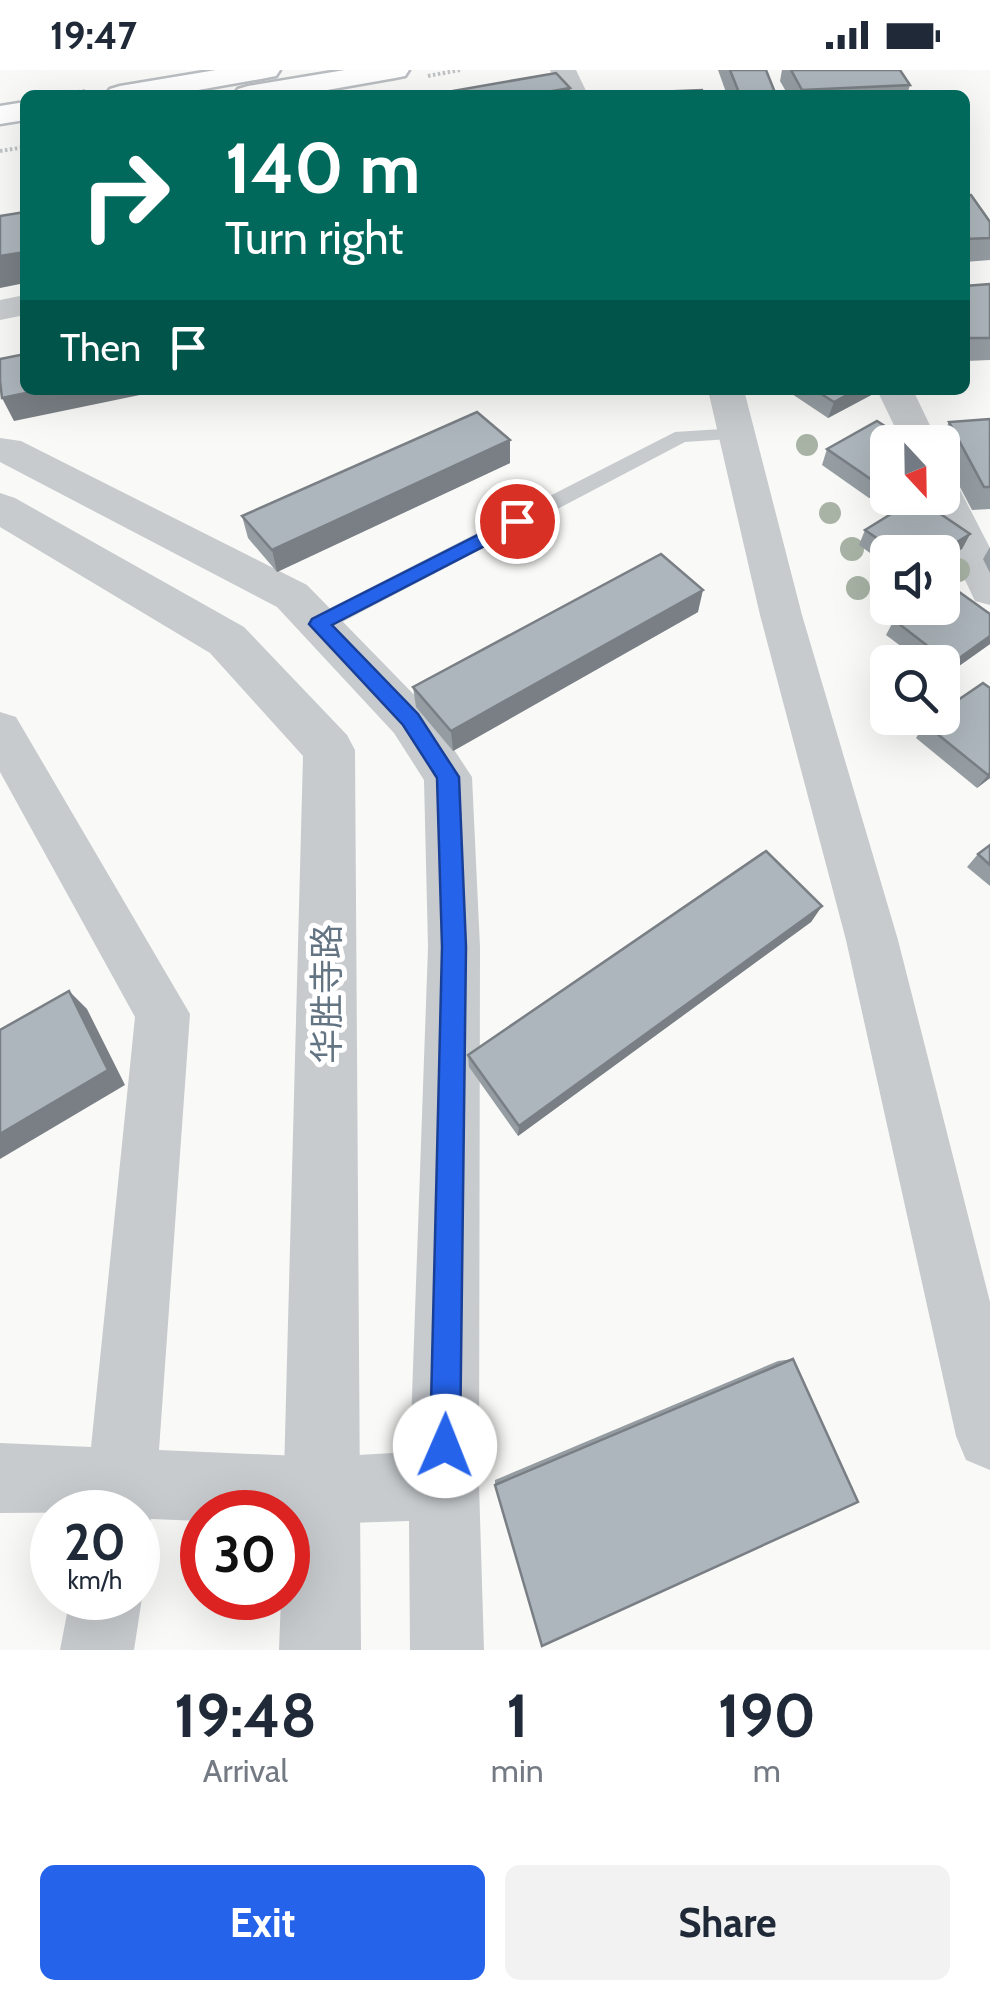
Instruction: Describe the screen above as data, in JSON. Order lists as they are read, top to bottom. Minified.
{"streets":{"street":["华胜寺路"]},"north":"bottom","page":{"status":"19:47","turn":["140 m","Turn right"],"then":"Then","speed":"20 km/h","limit":"30","eta":["19:48","Arrival","1","min","190","m"],"buttons":["Exit","Share"]}}
